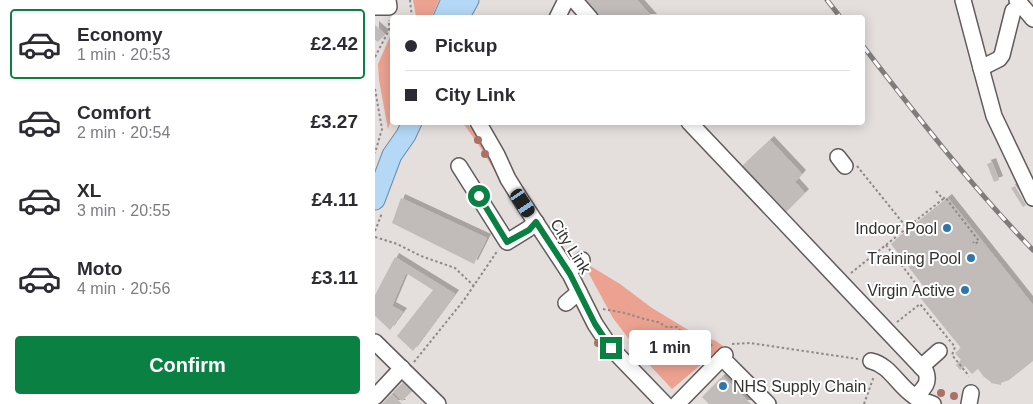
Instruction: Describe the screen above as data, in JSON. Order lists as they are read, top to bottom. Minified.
{"streets":{"street":["City Link"]},"places":["Indoor Pool","Training Pool","Virgin Active","NHS Supply Chain"],"page":{"list":[{"name":"Economy","note":"1 min · 20:53","value":"£2.42"},{"name":"Comfort","note":"2 min · 20:54","value":"£3.27"},{"name":"XL","note":"3 min · 20:55","value":"£4.11"},{"name":"Moto","note":"4 min · 20:56","value":"£3.11"}],"banner":["Pickup","City Link"],"buttons":"Confirm","bubble":"1 min"}}
